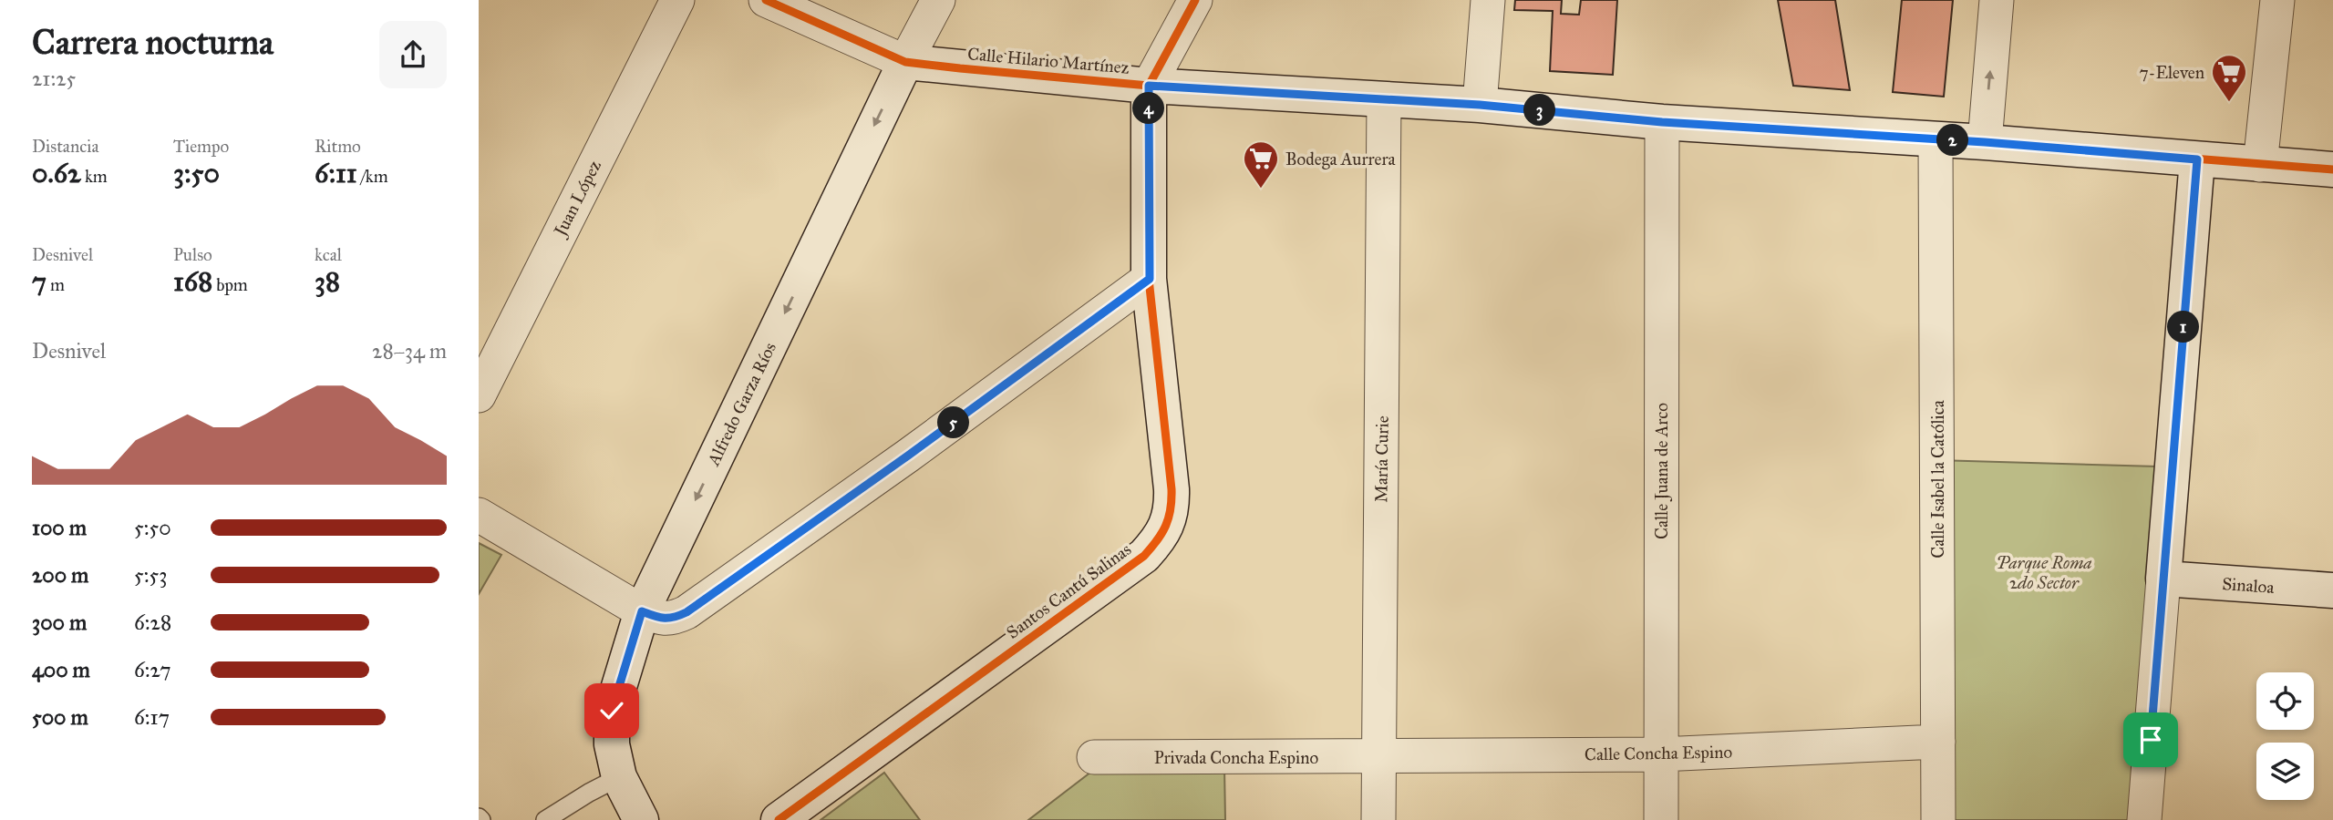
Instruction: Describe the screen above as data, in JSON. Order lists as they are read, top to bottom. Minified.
{"streets":{"street":["Calle Hilario Martínez","Juan López","Alfredo Garza Ríos","María Curie","Calle Juana de Arco","Calle Isabel la Católica","Sinaloa","Santos Cantú Salinas","Calle Concha Espino","Privada Concha Espino"]},"crossings":[["Calle Hilario Martínez","Alfredo Garza Ríos"],["Calle Hilario Martínez","María Curie"],["Calle Hilario Martínez","Calle Juana de Arco"],["Calle Hilario Martínez","Calle Isabel la Católica"],["Calle Hilario Martínez","Santos Cantú Salinas"],["María Curie","Calle Concha Espino"],["María Curie","Privada Concha Espino"],["Calle Juana de Arco","Calle Concha Espino"],["Calle Isabel la Católica","Calle Concha Espino"],["Calle Concha Espino","Privada Concha Espino"]],"one_way":["Alfredo Garza Ríos"],"parks":["Parque Roma 2do Sector"],"places":{"supermarket":["7-Eleven","Bodega Aurrera"]},"page":{"heading":["Carrera nocturna","21:25"],"pins":["4","3","2","1","5"],"stats":[["Distancia","0.62 km"],["Tiempo","3:50"],["Ritmo","6:11 /km"],["Desnivel","7 m"],["Pulso","168 bpm"],["kcal","38"]],"chart":["Desnivel","28–34 m"],"list":[{"name":"100 m","note":"5:50"},{"name":"200 m","note":"5:53"},{"name":"300 m","note":"6:28"},{"name":"400 m","note":"6:27"},{"name":"500 m","note":"6:17"}]}}
